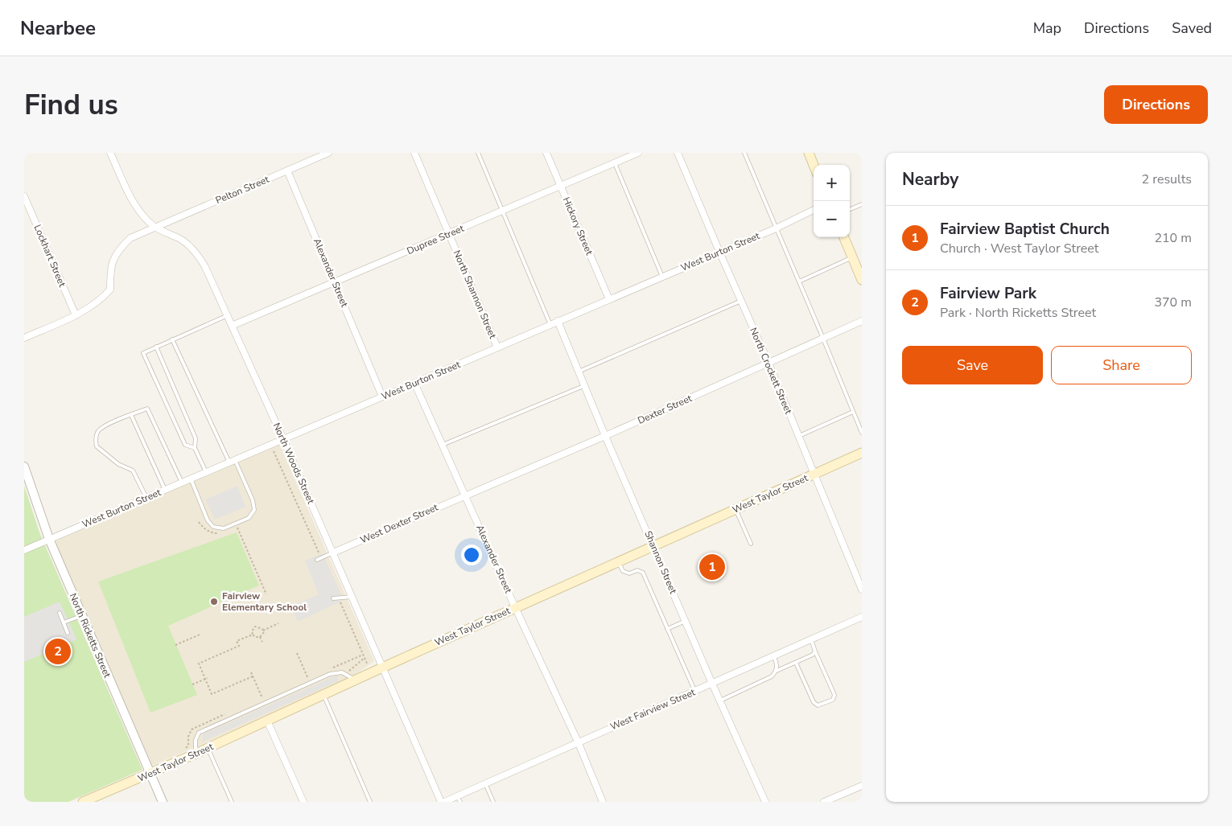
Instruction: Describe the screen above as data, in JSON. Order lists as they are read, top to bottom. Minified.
{"streets":{"main road":["West Taylor Street"],"street":["Pelton Street","Hickory Street","Dupree Street","West Burton Street","Lockhart Street","Alexander Street","North Shannon Street","North Crockett Street","Dexter Street","North Woods Street","West Dexter Street","Shannon Street","North Ricketts Street","West Fairview Street"]},"crossings":[["Pelton Street","Lockhart Street"],["Pelton Street","Alexander Street"],["Pelton Street","North Woods Street"],["Hickory Street","Dupree Street"],["Hickory Street","West Burton Street"],["Dupree Street","Alexander Street"],["Dupree Street","North Shannon Street"],["Dupree Street","North Woods Street"],["West Burton Street","Alexander Street"],["West Burton Street","North Shannon Street"],["West Burton Street","North Crockett Street"],["West Burton Street","North Woods Street"],["West Burton Street","Shannon Street"],["West Burton Street","North Ricketts Street"],["Alexander Street","Dexter Street"],["Alexander Street","West Taylor Street"],["Alexander Street","West Dexter Street"],["Alexander Street","West Fairview Street"],["North Crockett Street","Dexter Street"],["North Crockett Street","West Taylor Street"],["Dexter Street","West Dexter Street"],["Dexter Street","Shannon Street"],["North Woods Street","West Taylor Street"],["North Woods Street","West Dexter Street"],["West Taylor Street","Shannon Street"],["West Taylor Street","North Ricketts Street"],["Shannon Street","West Fairview Street"]],"places":["Fairview Elementary School"],"page":{"header":"Nearbee","nav":["Map","Directions","Saved"],"buttons":["Directions",["Save","Share"]],"title":"Find us","heading":["Nearby","2 results"],"map_buttons":["+","−"],"list":[{"mark":"1","name":"Fairview Baptist Church","note":"Church · West Taylor Street","value":"210 m"},{"mark":"2","name":"Fairview Park","note":"Park · North Ricketts Street","value":"370 m"}],"pins":["1","2"]}}
